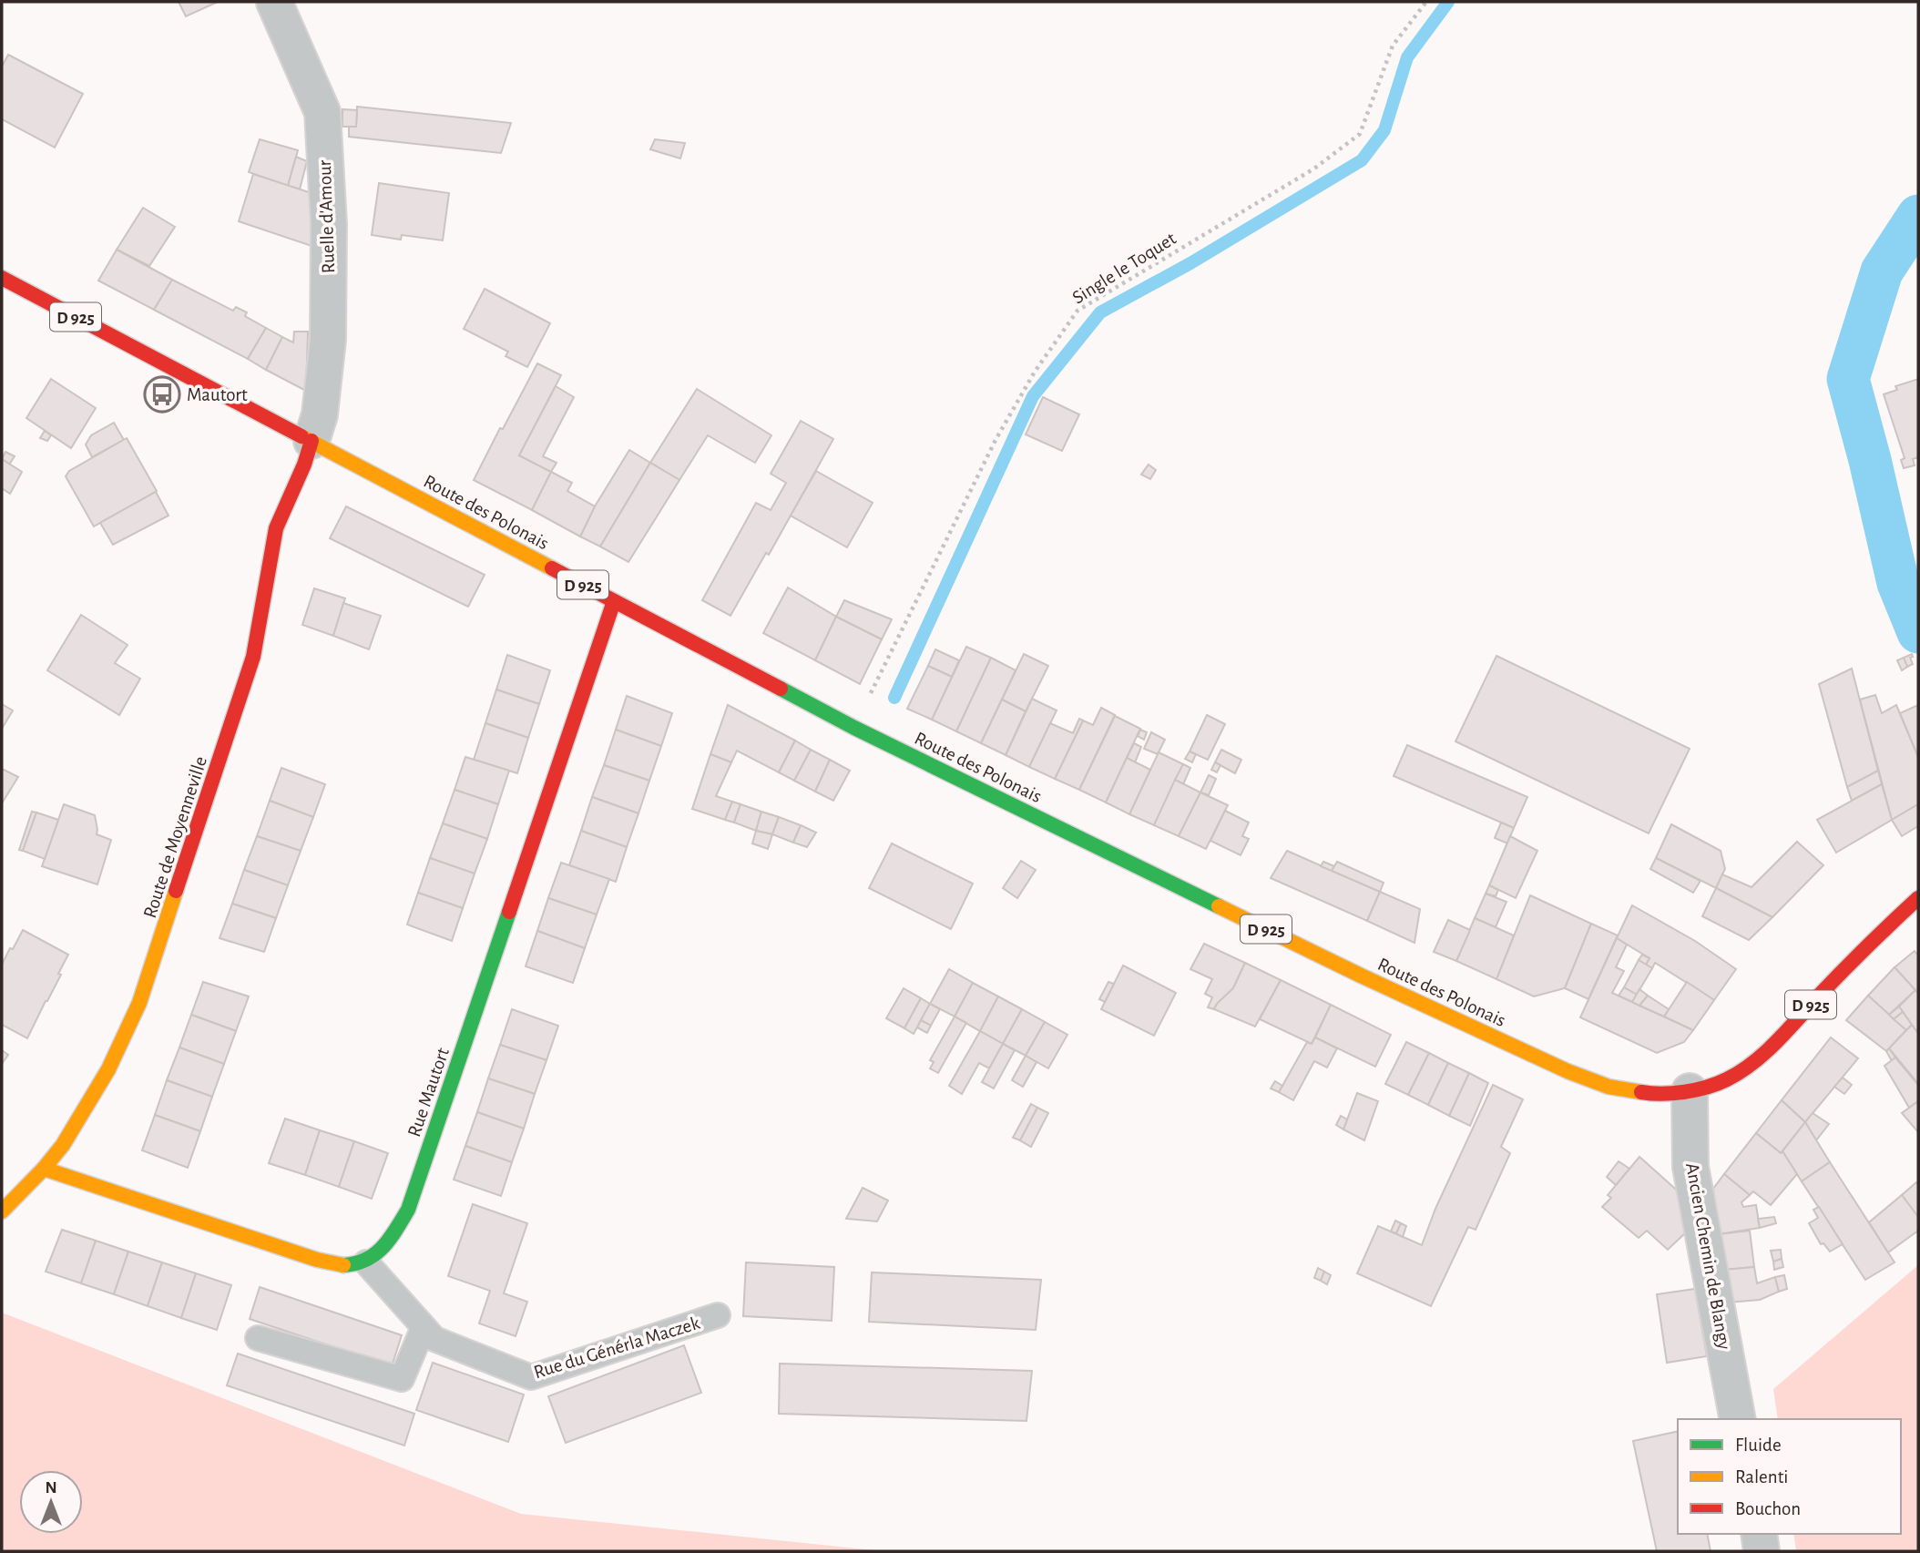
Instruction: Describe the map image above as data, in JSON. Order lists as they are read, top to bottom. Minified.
{"streets":{"main road":["D 925","Route des Polonais","Route de Moyenneville","Rue Mautort"],"street":["Ruelle d'Amour","Ancien Chemin de Blangy"],"lane":["Rue du Générla Maczek"],"path":["Single le Toquet"]},"crossings":[["Ruelle d'Amour","Route des Polonais"],["Ruelle d'Amour","Route de Moyenneville"],["Single le Toquet","Route des Polonais"],["Route des Polonais","Route de Moyenneville"],["Route des Polonais","Rue Mautort"],["Route des Polonais","Ancien Chemin de Blangy"],["Rue Mautort","Rue du Générla Maczek"]],"places":{"bus stop":["Mautort"]},"legend":["Fluide","Ralenti","Bouchon"],"north":"top"}
